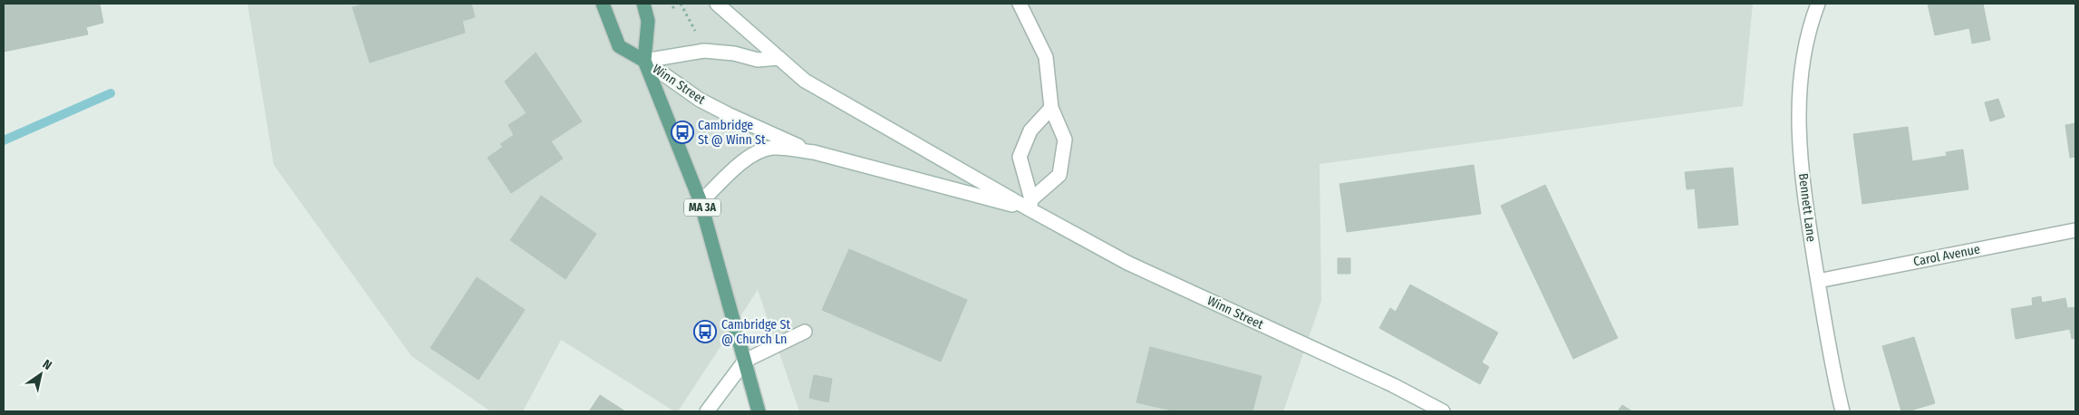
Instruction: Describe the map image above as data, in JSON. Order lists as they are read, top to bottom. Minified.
{"streets":{"main road":["Winn Street","MA 3A","Bennett Lane","Carol Avenue"]},"crossings":[["Winn Street","MA 3A"],["Bennett Lane","Carol Avenue"]],"places":{"bus stop":["Cambridge St @ Winn St","Cambridge St @ Church Ln"]},"north":"top right"}
